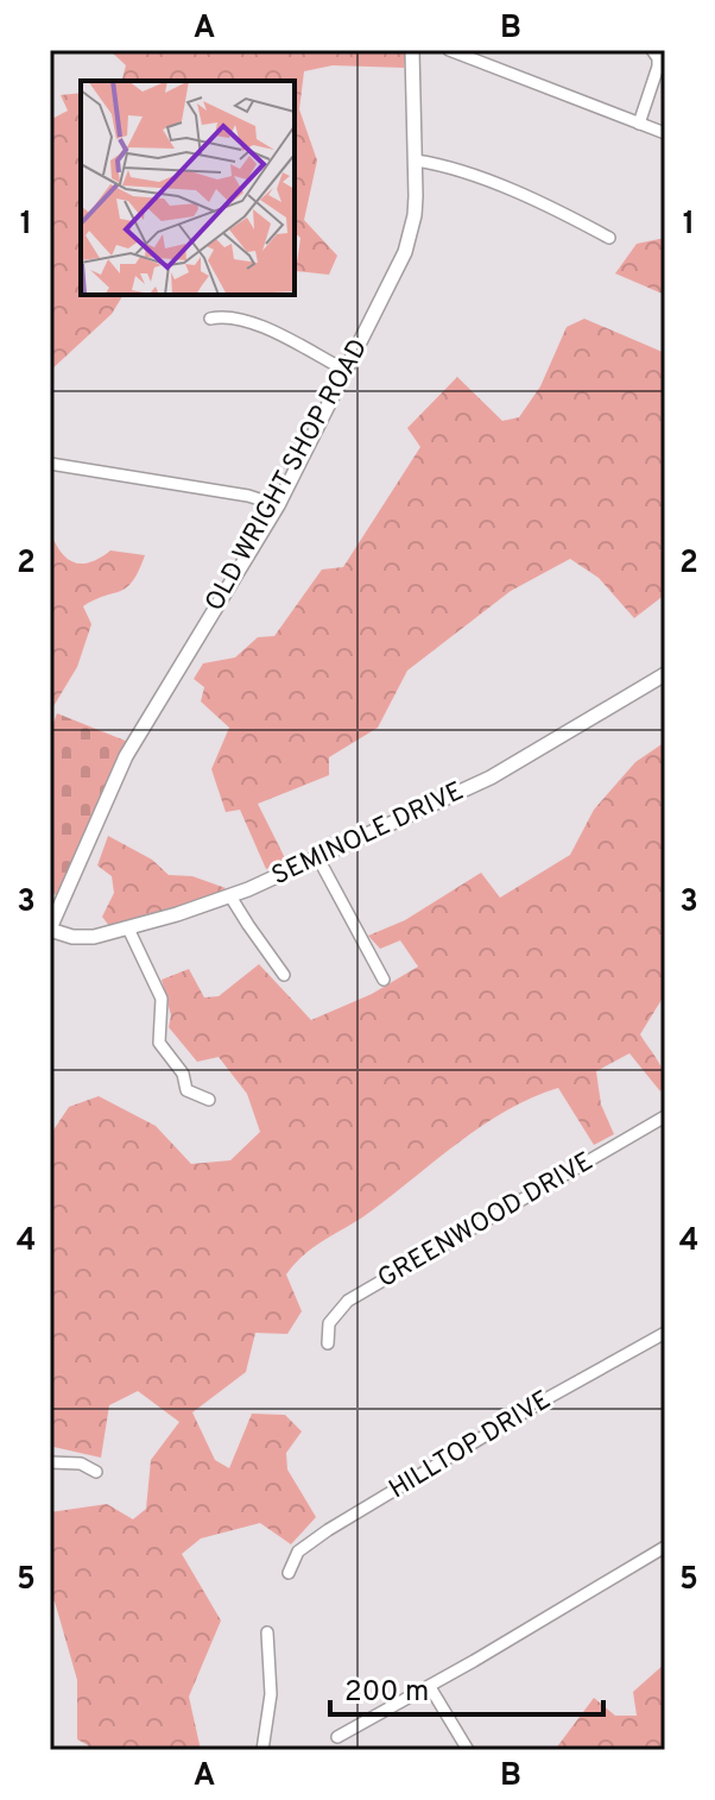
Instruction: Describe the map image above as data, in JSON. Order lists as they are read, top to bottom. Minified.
{"streets":{"street":["OLD WRIGHT SHOP ROAD","SEMINOLE DRIVE","GREENWOOD DRIVE","HILLTOP DRIVE"]},"crossings":[["OLD WRIGHT SHOP ROAD","SEMINOLE DRIVE"]],"scale_bar":"200 m","grid":{"columns":["A","B"],"rows":["1","2","3","4","5"]}}
